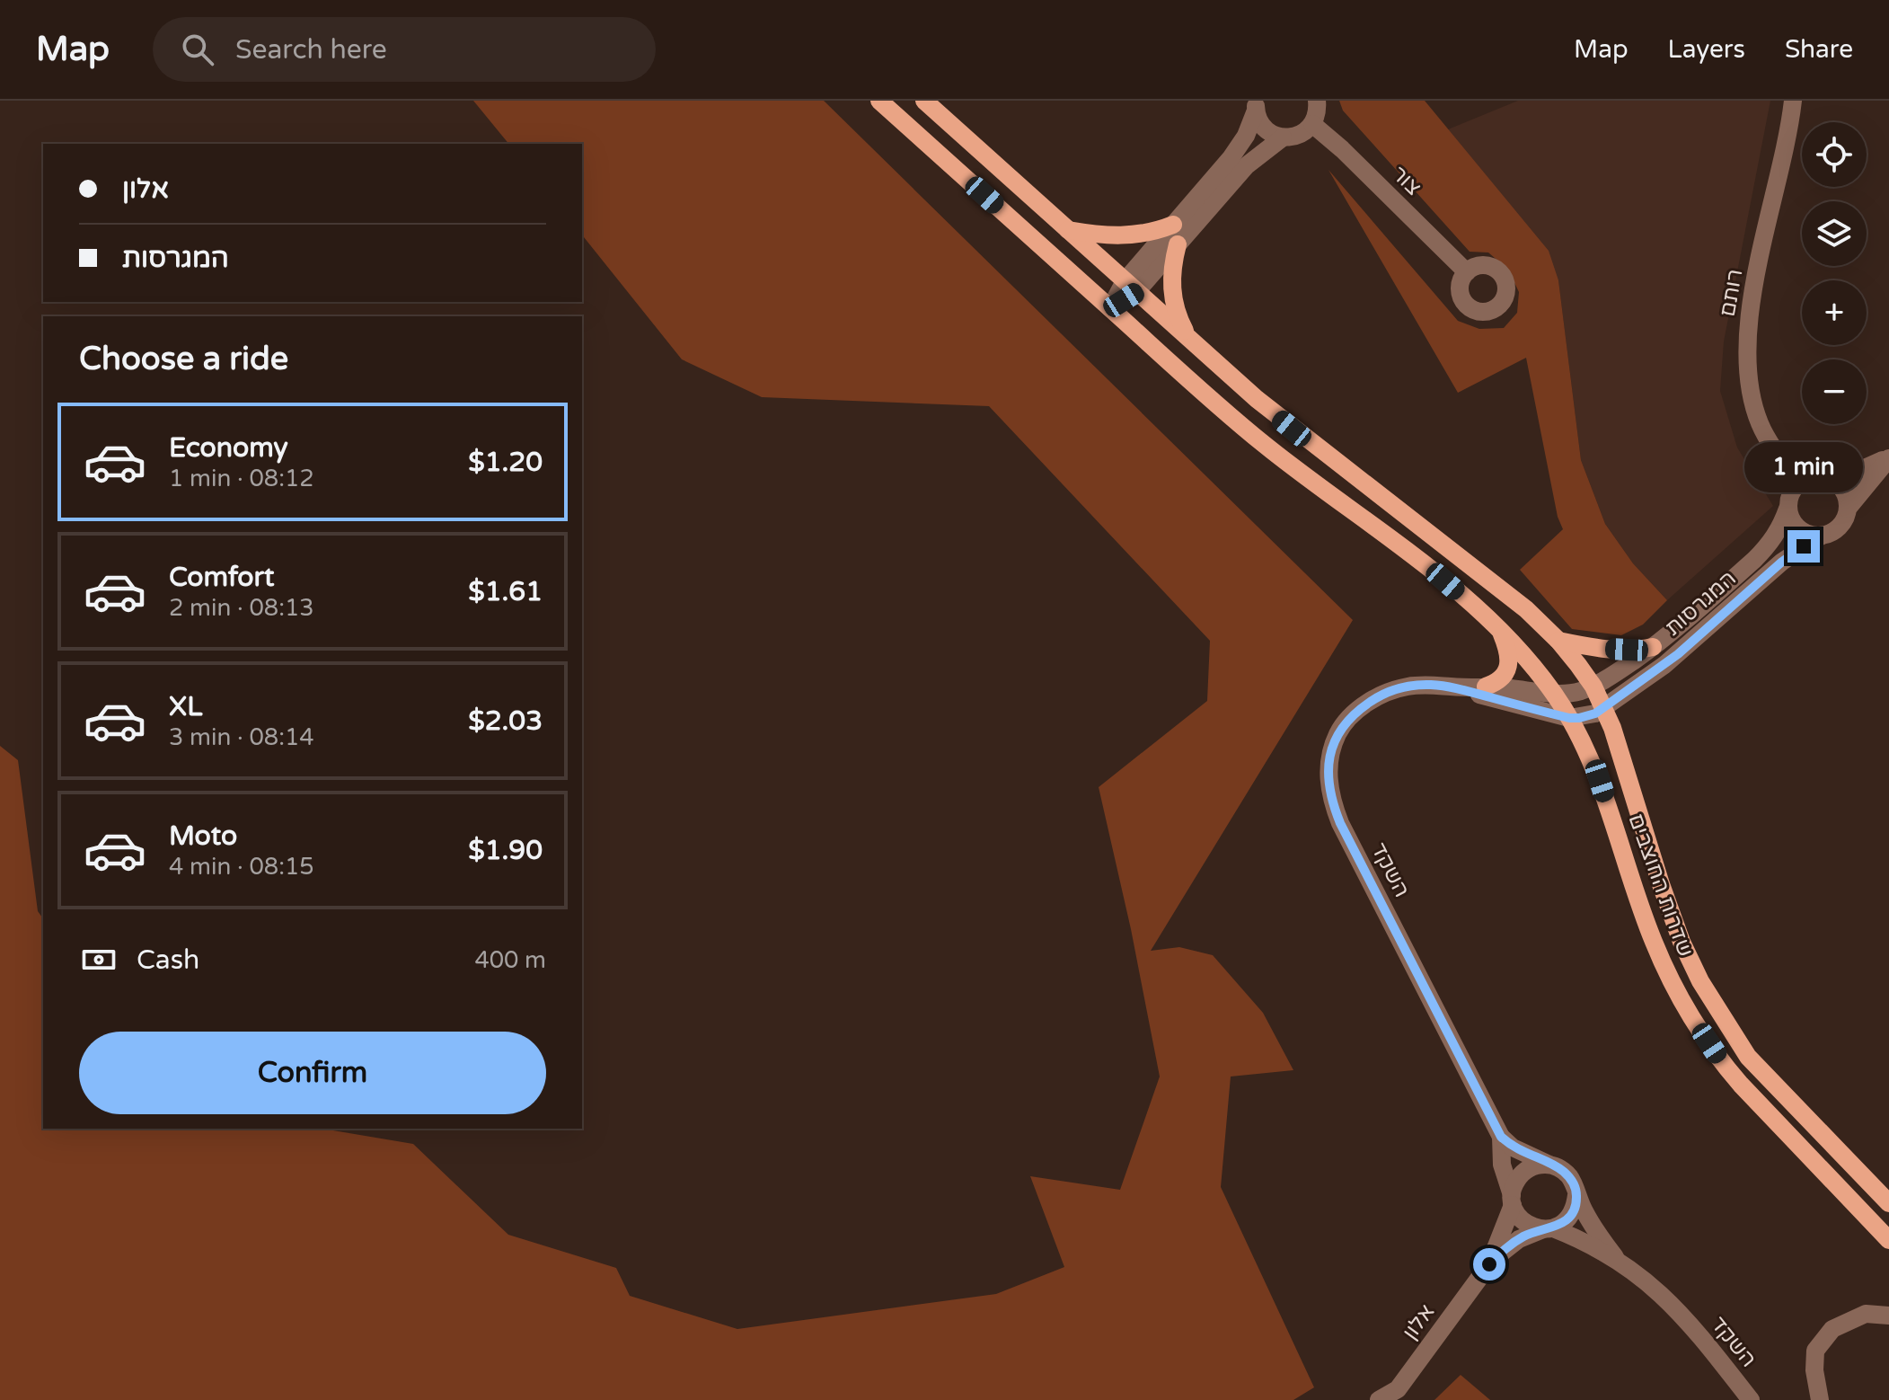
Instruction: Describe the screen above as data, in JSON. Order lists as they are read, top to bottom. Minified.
{"streets":{"main road":["שדרות החוצבים"],"street":["צור","רותם","המגרסות","השקד","אלון"]},"crossings":[["רותם","המגרסות"],["המגרסות","השקד"],["המגרסות","שדרות החוצבים"],["השקד","שדרות החוצבים"],["השקד","אלון"]],"page":{"header":"Map","search":"Search here","nav":["Map","Layers","Share"],"map_buttons":["+","−"],"banner":["אלון","המגרסות"],"heading":"Choose a ride","list":[{"name":"Economy","note":"1 min · 08:12","value":"$1.20"},{"name":"Comfort","note":"2 min · 08:13","value":"$1.61"},{"name":"XL","note":"3 min · 08:14","value":"$2.03"},{"name":"Moto","note":"4 min · 08:15","value":"$1.90"}],"bubble":"1 min","pay":["Cash","400 m"],"buttons":"Confirm"}}
